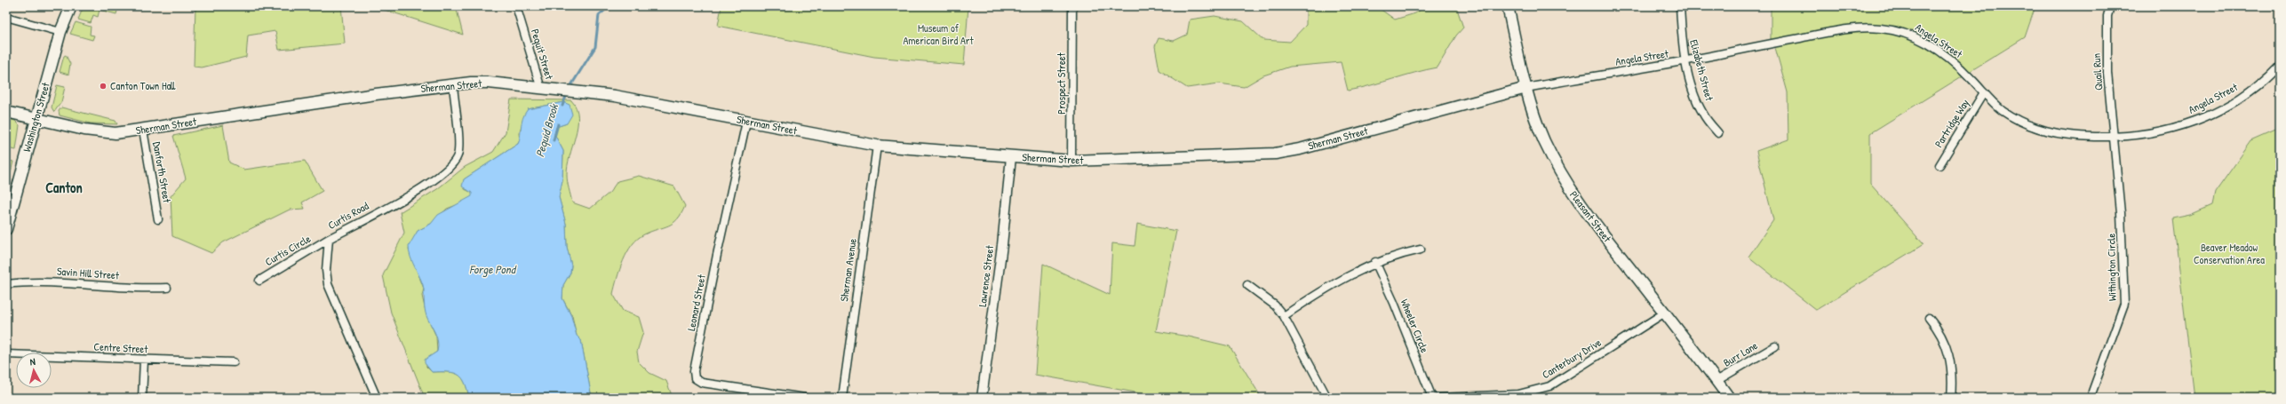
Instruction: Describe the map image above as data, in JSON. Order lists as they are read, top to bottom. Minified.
{"streets":{"main road":["Sherman Street","Washington Street","Pleasant Street"],"street":["Angela Street","Pequit Street","Elizabeth Street","Quail Run","Prospect Street","Partridge Way","Danforth Street","Curtis Road","Curtis Circle","Withington Circle","Sherman Avenue","Savin Hill Street","Lawrence Street","Leonard Street","Wheeler Circle","Centre Street","Burr Lane","Canterbury Drive"]},"crossings":[["Angela Street","Elizabeth Street"],["Angela Street","Quail Run"],["Angela Street","Sherman Street"],["Angela Street","Partridge Way"],["Angela Street","Pleasant Street"],["Angela Street","Withington Circle"],["Pequit Street","Sherman Street"],["Quail Run","Withington Circle"],["Prospect Street","Sherman Street"],["Sherman Street","Washington Street"],["Sherman Street","Danforth Street"],["Sherman Street","Curtis Road"],["Sherman Street","Pleasant Street"],["Sherman Street","Sherman Avenue"],["Sherman Street","Lawrence Street"],["Sherman Street","Leonard Street"],["Curtis Road","Curtis Circle"],["Pleasant Street","Burr Lane"],["Pleasant Street","Canterbury Drive"]],"districts":["Canton"],"water":["Pequid Brook","Forge Pond"],"parks":["Museum of American Bird Art","Beaver Meadow Conservation Area"],"places":["Canton Town Hall"],"north":"top"}
